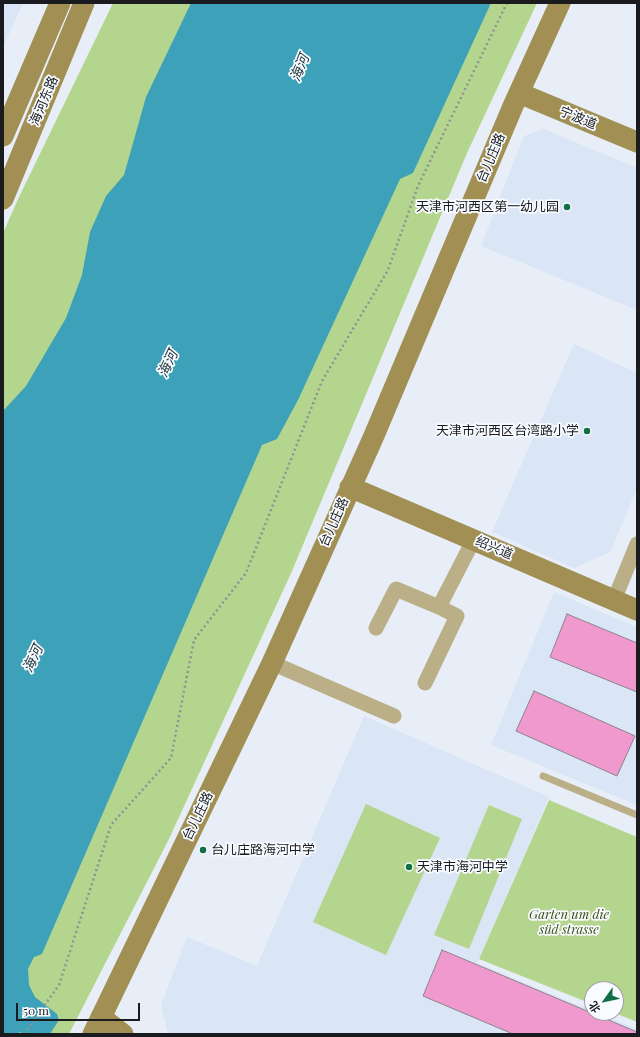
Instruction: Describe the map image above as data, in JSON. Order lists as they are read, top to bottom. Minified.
{"streets":{"street":["海河东路","宁波道","台儿庄路","绍兴道"]},"crossings":[["宁波道","台儿庄路"],["台儿庄路","绍兴道"]],"water":["海河"],"parks":["Garten um die süd strasse"],"places":["天津市河西区第一幼儿园","天津市河西区台湾路小学","台儿庄路海河中学","天津市海河中学"],"scale_bar":"50 m","north":"bottom left"}
